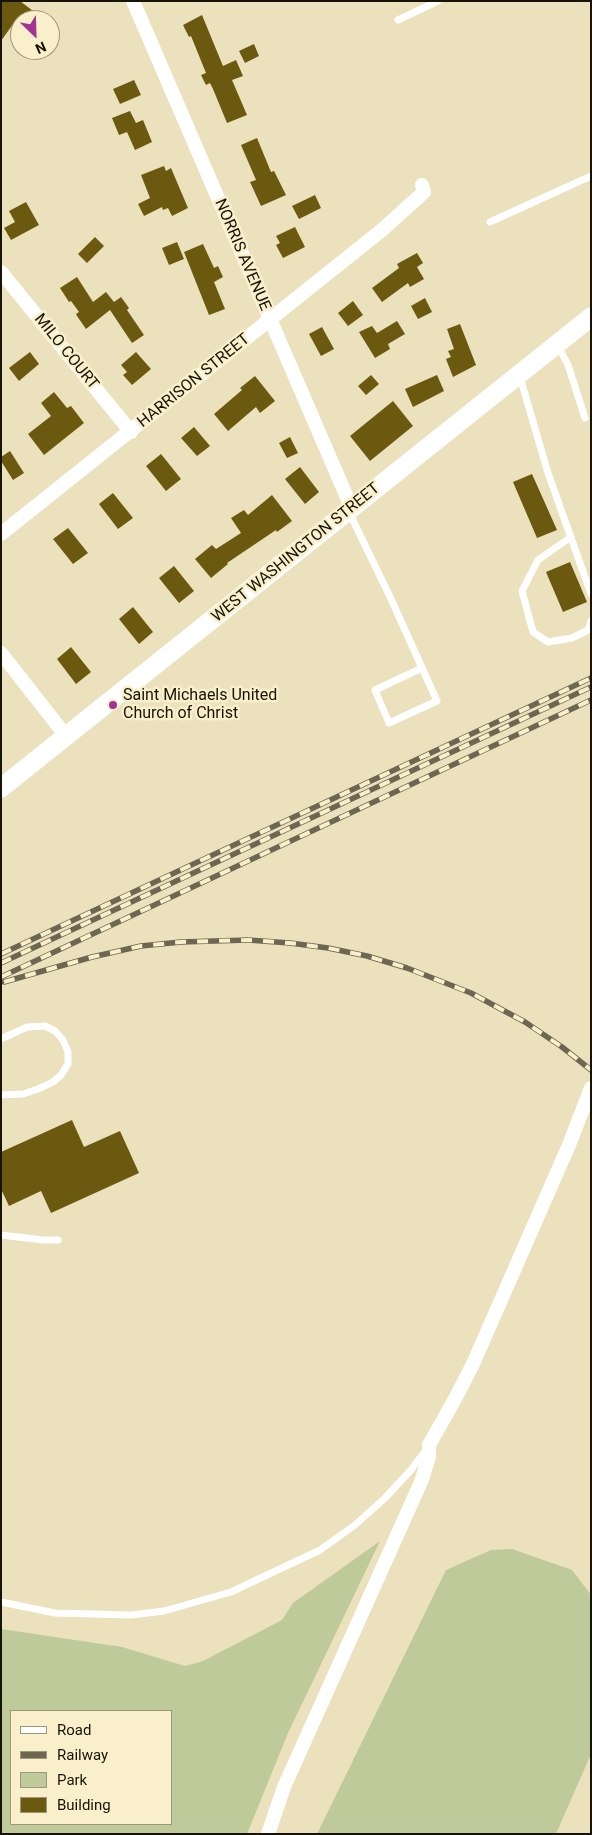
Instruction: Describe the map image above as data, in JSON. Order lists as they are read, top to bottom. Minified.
{"streets":{"main road":["WEST WASHINGTON STREET"],"street":["NORRIS AVENUE","MILO COURT","HARRISON STREET"]},"crossings":[["NORRIS AVENUE","HARRISON STREET"],["NORRIS AVENUE","WEST WASHINGTON STREET"],["MILO COURT","HARRISON STREET"]],"places":["Saint Michaels United Church of Christ"],"legend":["Road","Railway","Park","Building"],"north":"bottom right"}
